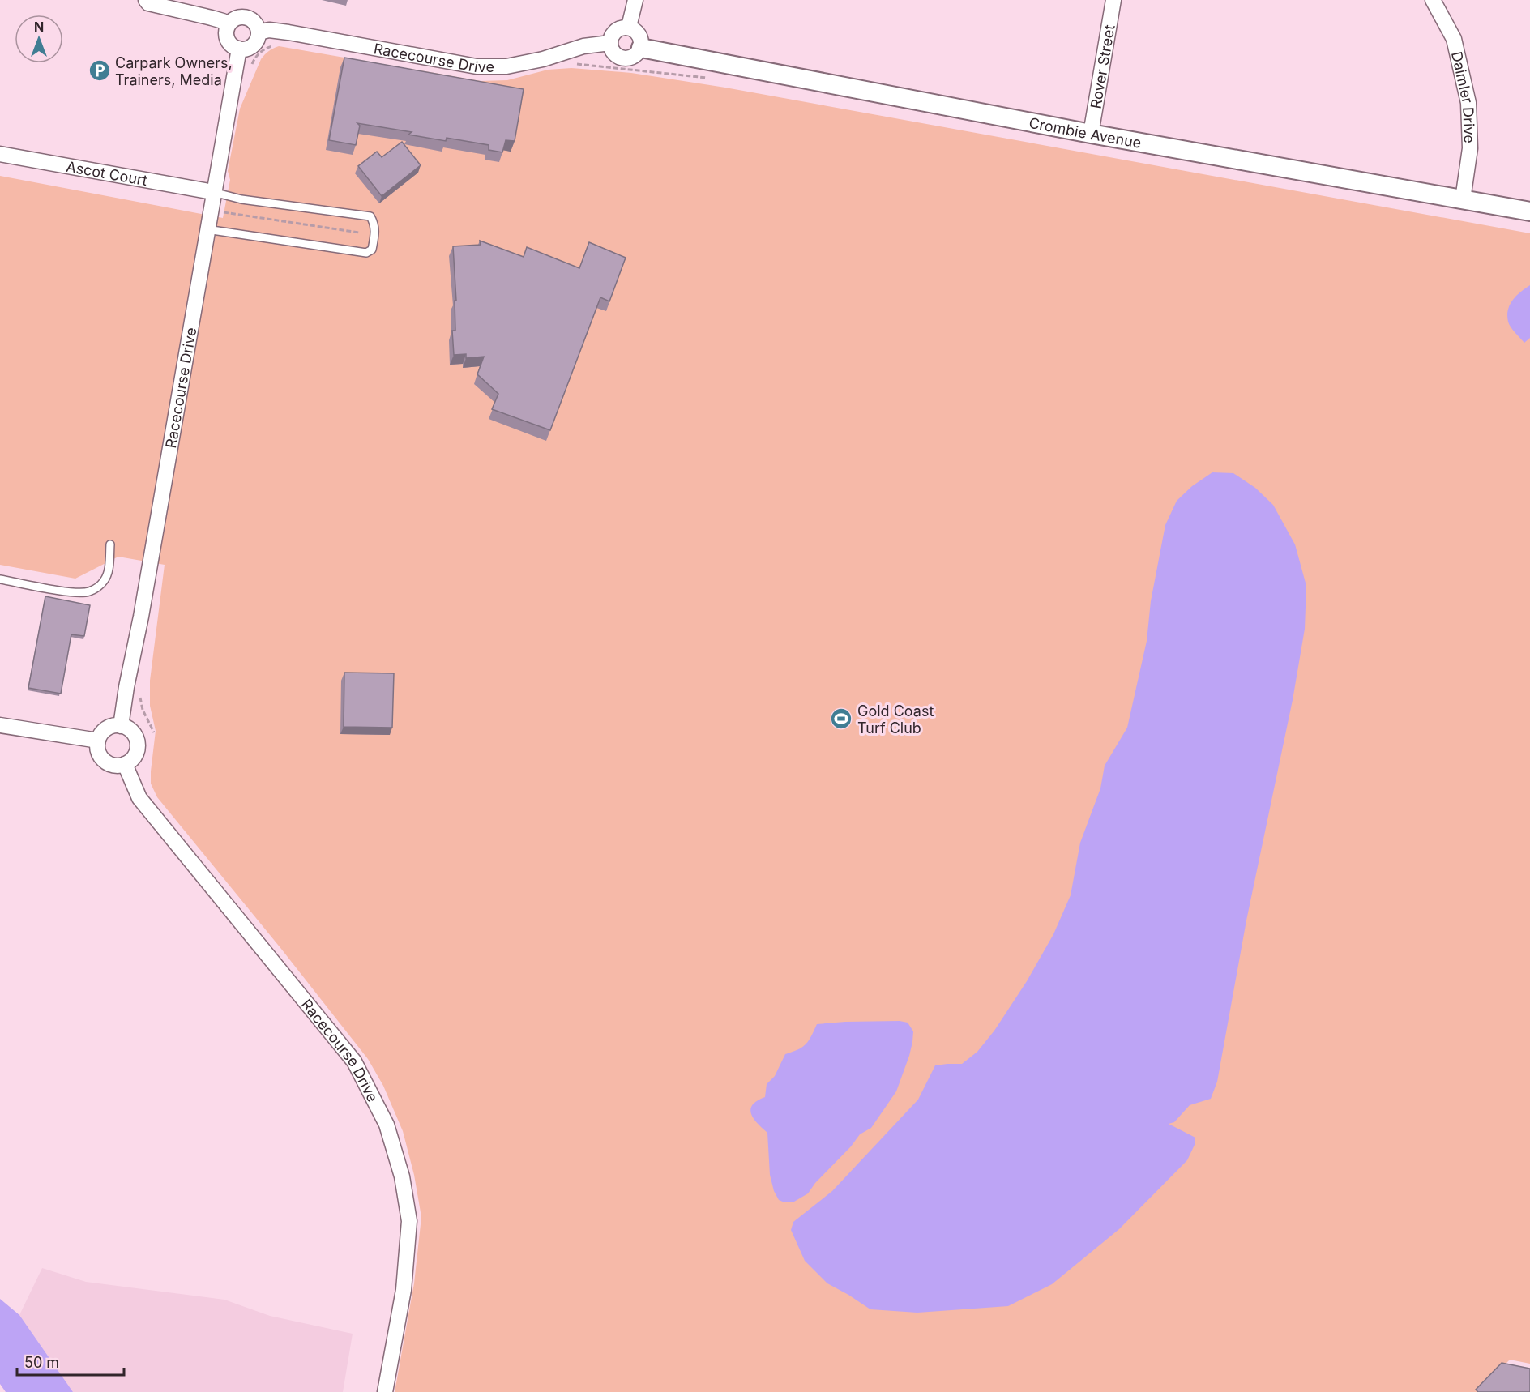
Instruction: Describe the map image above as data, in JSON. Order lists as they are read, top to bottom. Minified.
{"streets":{"street":["Racecourse Drive","Rover Street","Daimler Drive","Crombie Avenue","Ascot Court"]},"crossings":[["Racecourse Drive","Crombie Avenue"],["Racecourse Drive","Ascot Court"],["Rover Street","Crombie Avenue"],["Daimler Drive","Crombie Avenue"]],"places":{"parking":["Carpark Owners, Trainers, Media"],"sports":["Gold Coast Turf Club"]},"scale_bar":"50 m","north":"top"}
